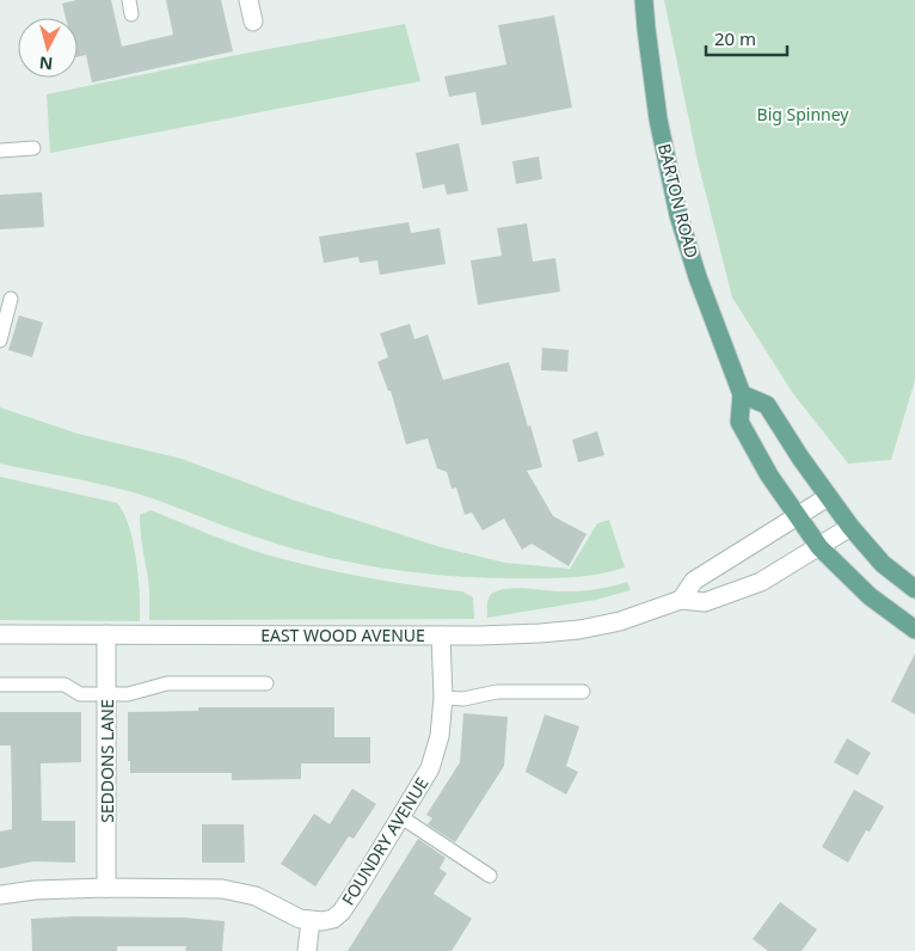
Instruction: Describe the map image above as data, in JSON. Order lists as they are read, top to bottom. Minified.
{"streets":{"main road":["BARTON ROAD"],"street":["EAST WOOD AVENUE","SEDDONS LANE","FOUNDRY AVENUE"]},"crossings":[["BARTON ROAD","EAST WOOD AVENUE"],["EAST WOOD AVENUE","SEDDONS LANE"],["EAST WOOD AVENUE","FOUNDRY AVENUE"]],"parks":["Big Spinney"],"scale_bar":"20 m","north":"bottom"}
